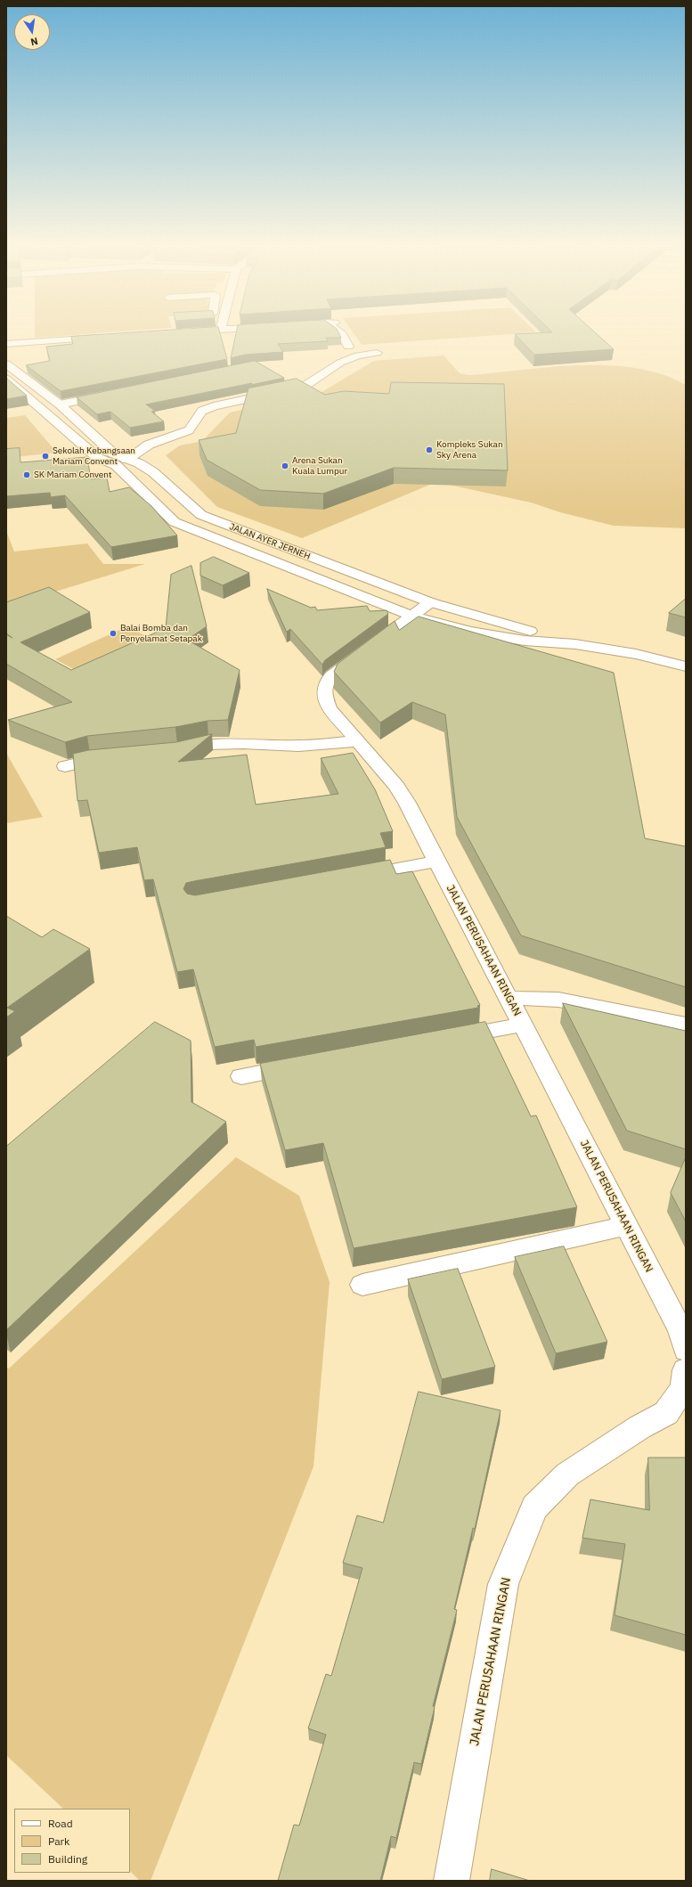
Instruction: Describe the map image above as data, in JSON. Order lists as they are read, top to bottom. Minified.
{"streets":{"street":["JALAN AYER JERNEH","JALAN PERUSAHAAN RINGAN"]},"crossings":[["JALAN AYER JERNEH","JALAN PERUSAHAAN RINGAN"]],"places":["Kompleks Sukan Sky Arena","Sekolah Kebangsaan Mariam Convent","Arena Sukan Kuala Lumpur","SK Mariam Convent","Balai Bomba dan Penyelamat Setapak"],"legend":["Road","Park","Building"],"north":"bottom"}
